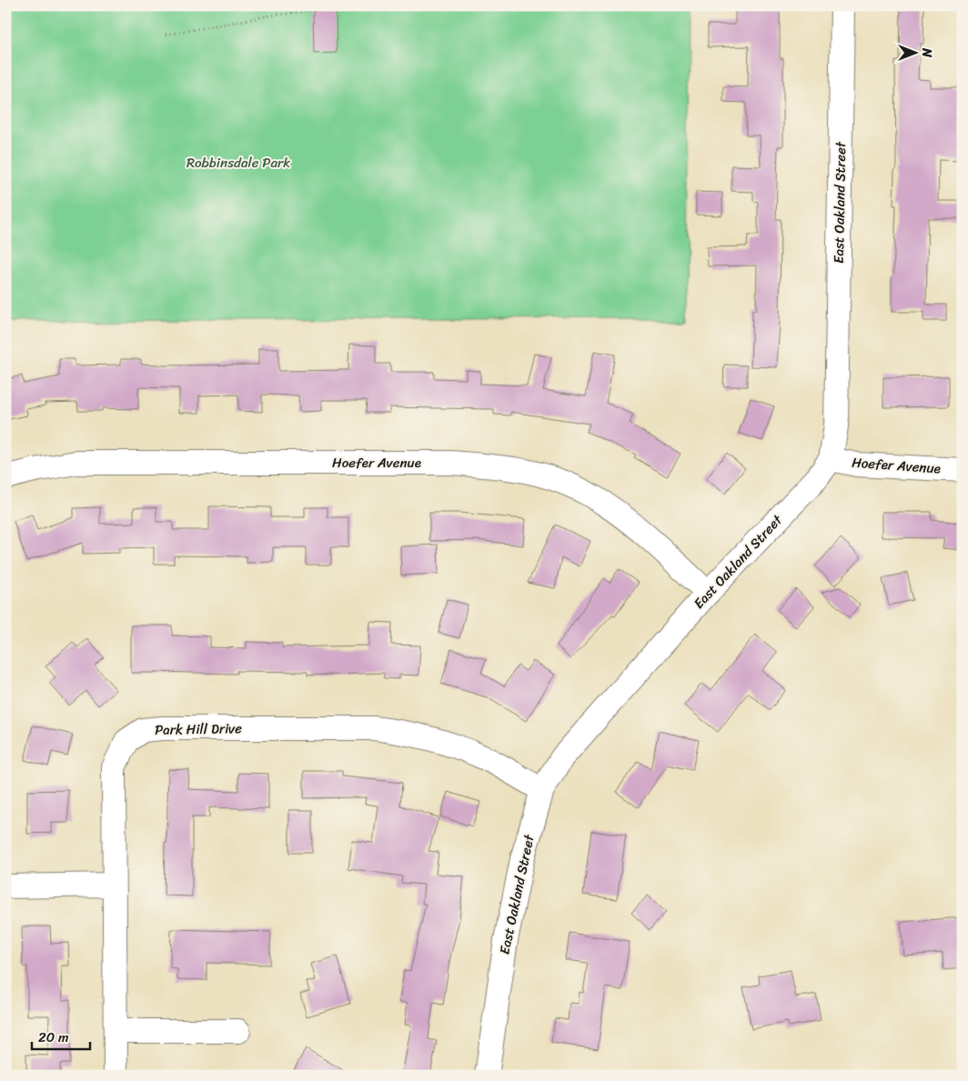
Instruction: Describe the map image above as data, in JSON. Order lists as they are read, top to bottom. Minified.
{"streets":{"street":["East Oakland Street","Hoefer Avenue","Park Hill Drive"]},"crossings":[["East Oakland Street","Hoefer Avenue"],["East Oakland Street","Park Hill Drive"]],"parks":["Robbinsdale Park"],"scale_bar":"20 m","north":"right"}
